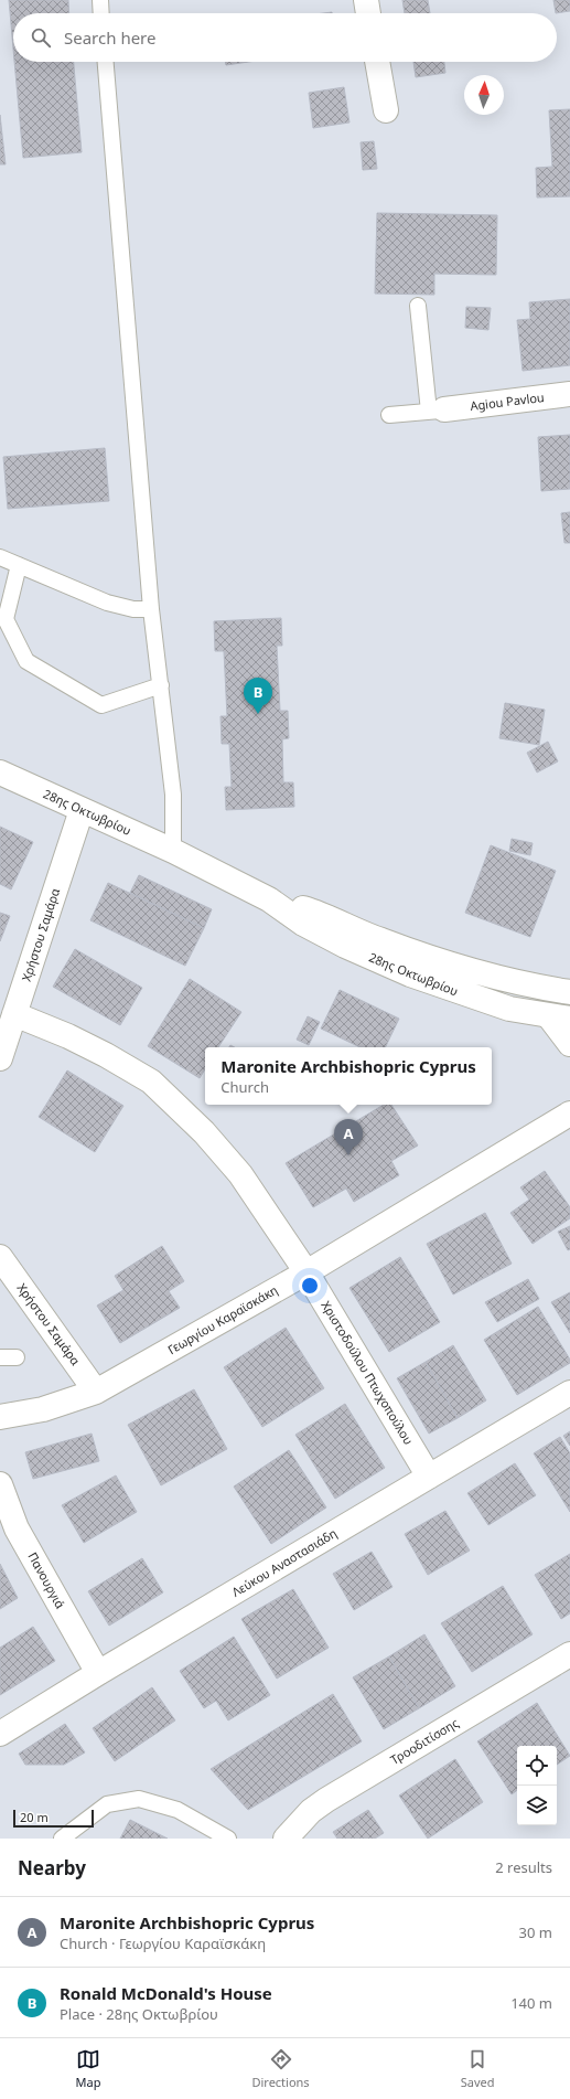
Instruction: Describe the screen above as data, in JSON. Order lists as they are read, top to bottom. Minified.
{"streets":{"street":["Agiou Pavlou","28ης Οκτωβρίου","Χρήστου Σαμάρα","Γεωργίου Καραϊσκάκη","Χριστοδούλου Πτωχοπούλου","Λεύκου Αναστασιάδη","Πανουργιά","Τροοδιτίσσης"]},"crossings":[["28ης Οκτωβρίου","Χρήστου Σαμάρα"],["Χρήστου Σαμάρα","Γεωργίου Καραϊσκάκη"],["Χρήστου Σαμάρα","Χριστοδούλου Πτωχοπούλου"],["Γεωργίου Καραϊσκάκη","Χριστοδούλου Πτωχοπούλου"],["Χριστοδούλου Πτωχοπούλου","Λεύκου Αναστασιάδη"],["Λεύκου Αναστασιάδη","Πανουργιά"]],"scale_bar":"20 m","north":"top","page":{"search":"Search here","pins":["B","A"],"popup":["Maronite Archbishopric Cyprus","Church"],"scale":"20 m","heading":["Nearby","2 results"],"list":[{"mark":"A","name":"Maronite Archbishopric Cyprus","note":"Church · Γεωργίου Καραϊσκάκη","value":"30 m"},{"mark":"B","name":"Ronald McDonald's House","note":"Place · 28ης Οκτωβρίου","value":"140 m"}],"nav":["Map","Directions","Saved"]}}
